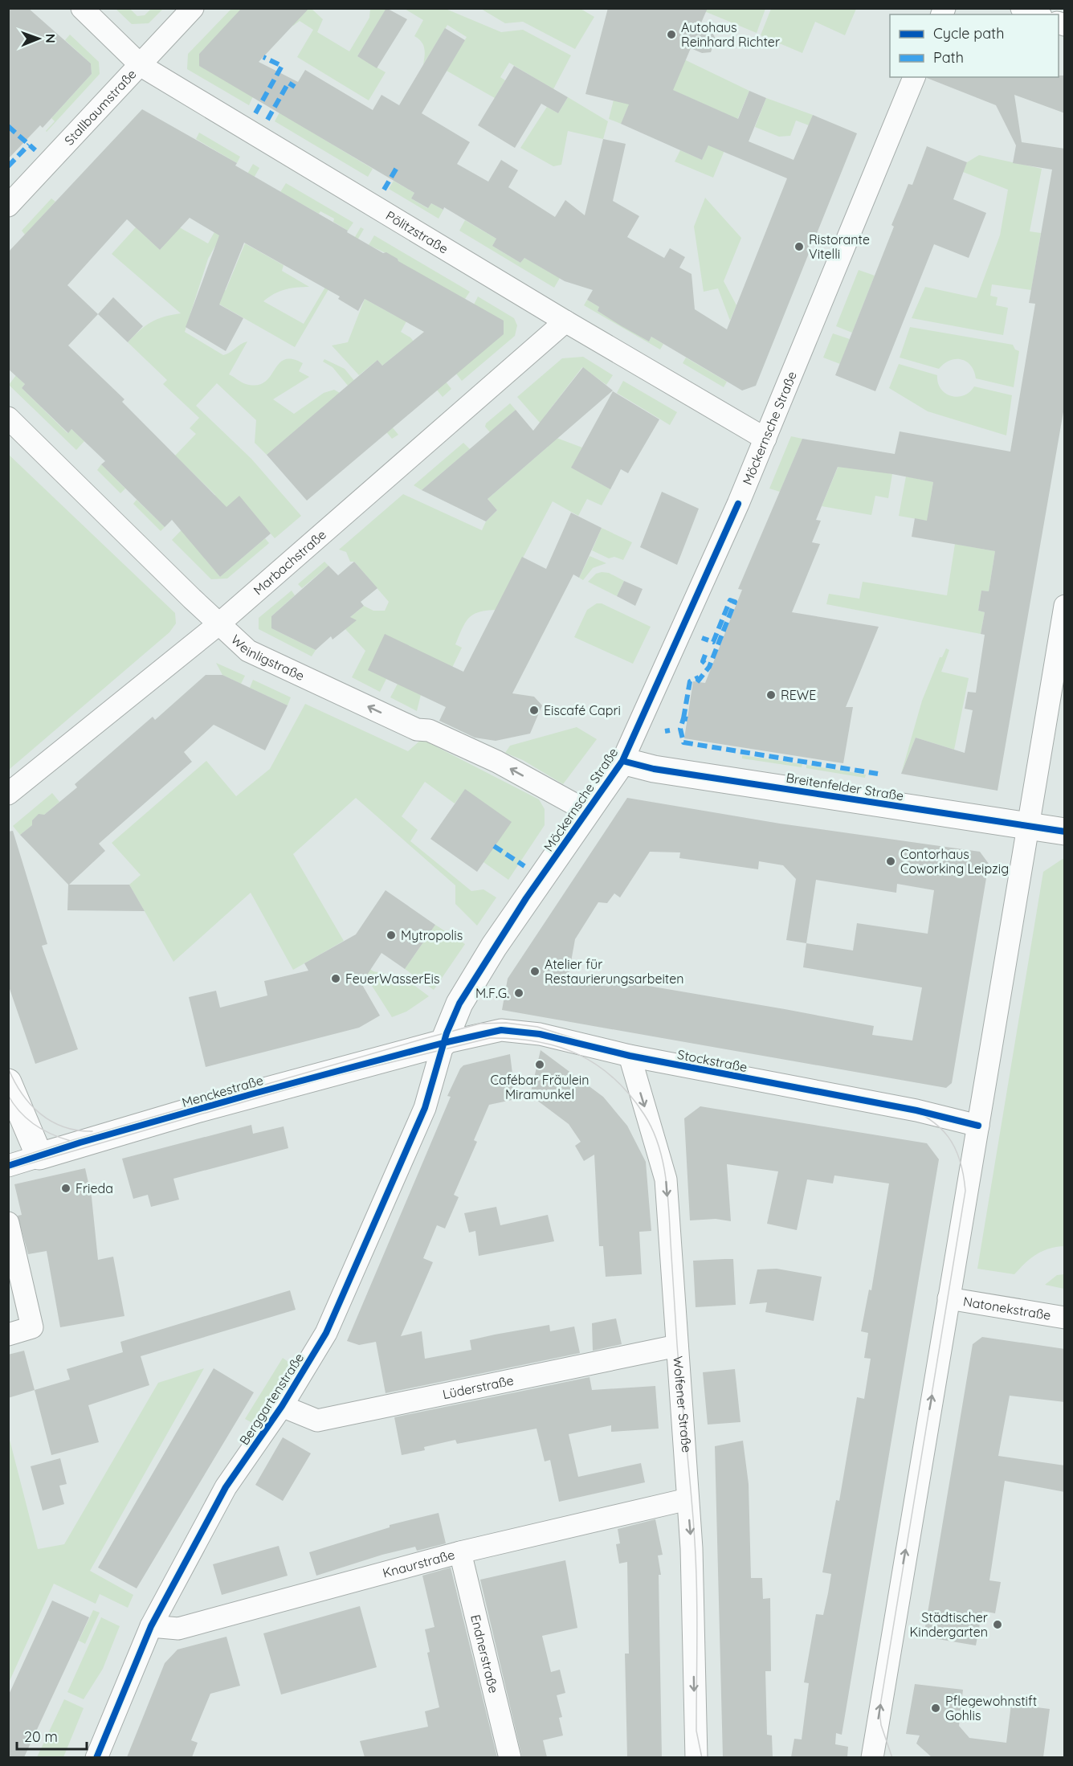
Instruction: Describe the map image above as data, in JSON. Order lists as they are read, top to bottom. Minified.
{"streets":{"main road":["Möckernsche Straße","Breitenfelder Straße","Menckestraße"],"street":["Stallbaumstraße","Pölitzstraße","Marbachstraße","Weinligstraße","Stockstraße","Natonekstraße","Lüderstraße","Berggartenstraße","Wolfener Straße","Knaurstraße","Endnerstraße"]},"crossings":[["Stallbaumstraße","Pölitzstraße"],["Pölitzstraße","Möckernsche Straße"],["Pölitzstraße","Marbachstraße"],["Möckernsche Straße","Weinligstraße"],["Möckernsche Straße","Breitenfelder Straße"],["Möckernsche Straße","Stockstraße"],["Möckernsche Straße","Menckestraße"],["Möckernsche Straße","Berggartenstraße"],["Marbachstraße","Weinligstraße"],["Stockstraße","Menckestraße"],["Stockstraße","Berggartenstraße"],["Stockstraße","Wolfener Straße"],["Menckestraße","Berggartenstraße"],["Lüderstraße","Berggartenstraße"],["Lüderstraße","Wolfener Straße"],["Berggartenstraße","Knaurstraße"],["Wolfener Straße","Knaurstraße"],["Knaurstraße","Endnerstraße"]],"one_way":["Weinligstraße","Wolfener Straße"],"places":["Autohaus Reinhard Richter","Ristorante Vitelli","REWE","Eiscafé Capri","Contorhaus Coworking Leipzig","Mytropolis","Atelier für Restaurierungsarbeiten","FeuerWasserEis","M.F.G.","Cafébar Fräulein Miramunkel","Frieda","Städtischer Kindergarten","Pflegewohnstift Gohlis"],"legend":["Cycle path","Path"],"scale_bar":"20 m","north":"right"}
